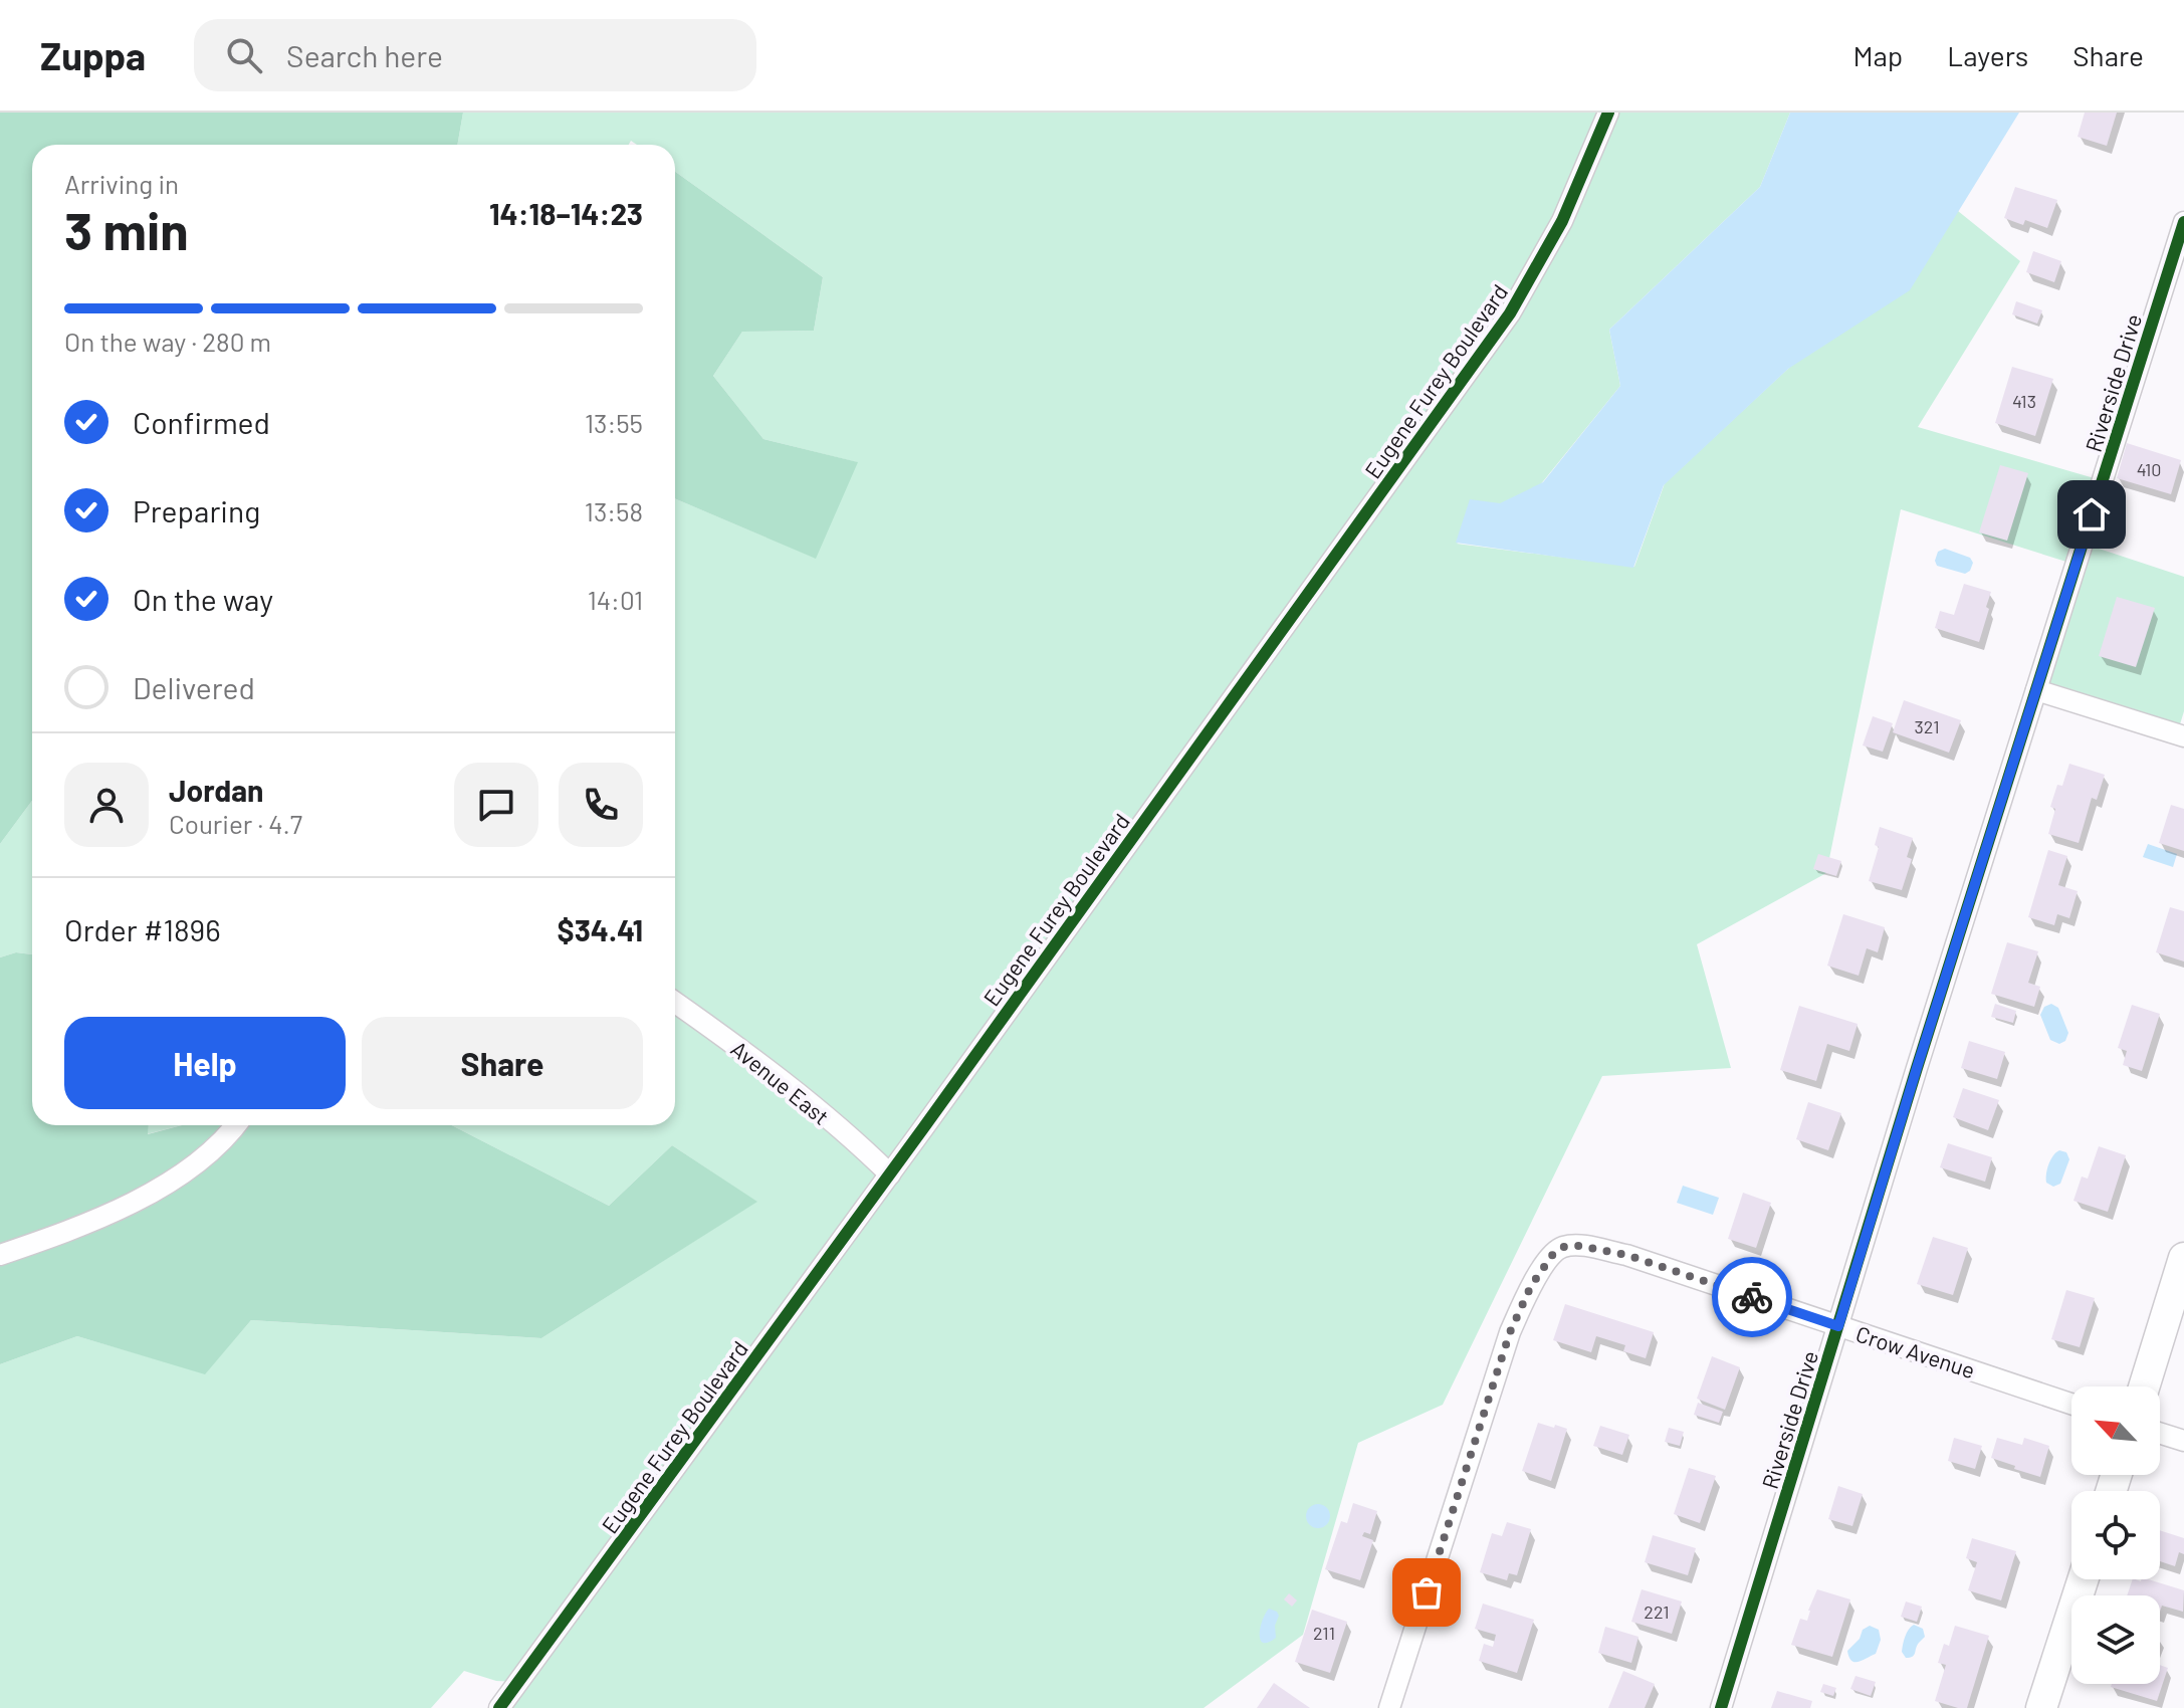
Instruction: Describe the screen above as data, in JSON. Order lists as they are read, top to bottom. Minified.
{"streets":{"street":["Eugene Furey Boulevard","Riverside Drive","Avenue East","Crow Avenue"]},"crossings":[["Eugene Furey Boulevard","Avenue East"],["Riverside Drive","Crow Avenue"]],"house_numbers":["413","410","321","221","211"],"north":"top left","page":{"header":"Zuppa","search":"Search here","nav":["Map","Layers","Share"],"heading":["3 min","Arriving in","14:18–14:23"],"panel":["Jordan","Courier · 4.7","Order #1896","$34.41"],"bar":"On the way · 280 m","list":[["Confirmed","13:55"],["Preparing","13:58"],["On the way","14:01"],"Delivered"],"buttons":["Help","Share"]}}
